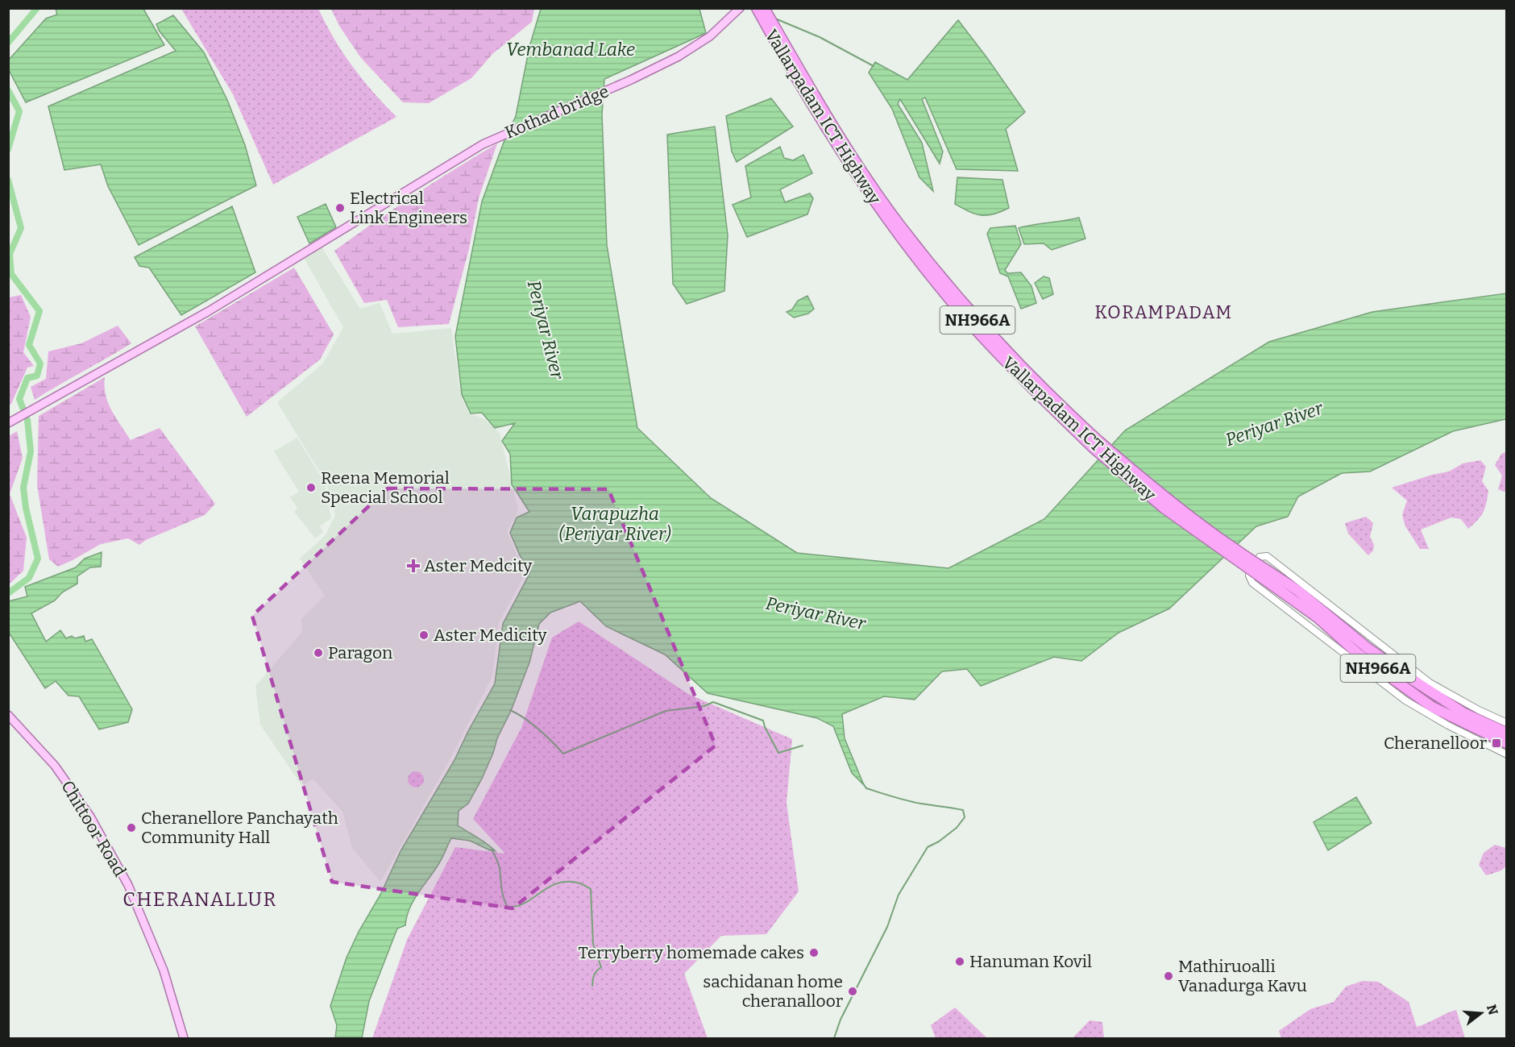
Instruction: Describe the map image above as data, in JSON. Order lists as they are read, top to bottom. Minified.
{"streets":{"highway":["Vallarpadam ICT Highway","NH966A"],"main road":["Kothad bridge","Chittoor Road"]},"districts":["KORAMPADAM","CHERANALLUR"],"water":["Vembanad Lake","Periyar River","Varapuzha (Periyar River)"],"places":{"other":["Electrical Link Engineers","Reena Memorial Speacial School","Aster Medicity","Paragon","Cheranellore Panchayath Community Hall","Terryberry homemade cakes","Hanuman Kovil","Mathiruoalli Vanadurga Kavu","sachidanan home cheranalloor"],"health":["Aster Medcity"],"transit":["Cheranelloor"]},"north":"right"}
